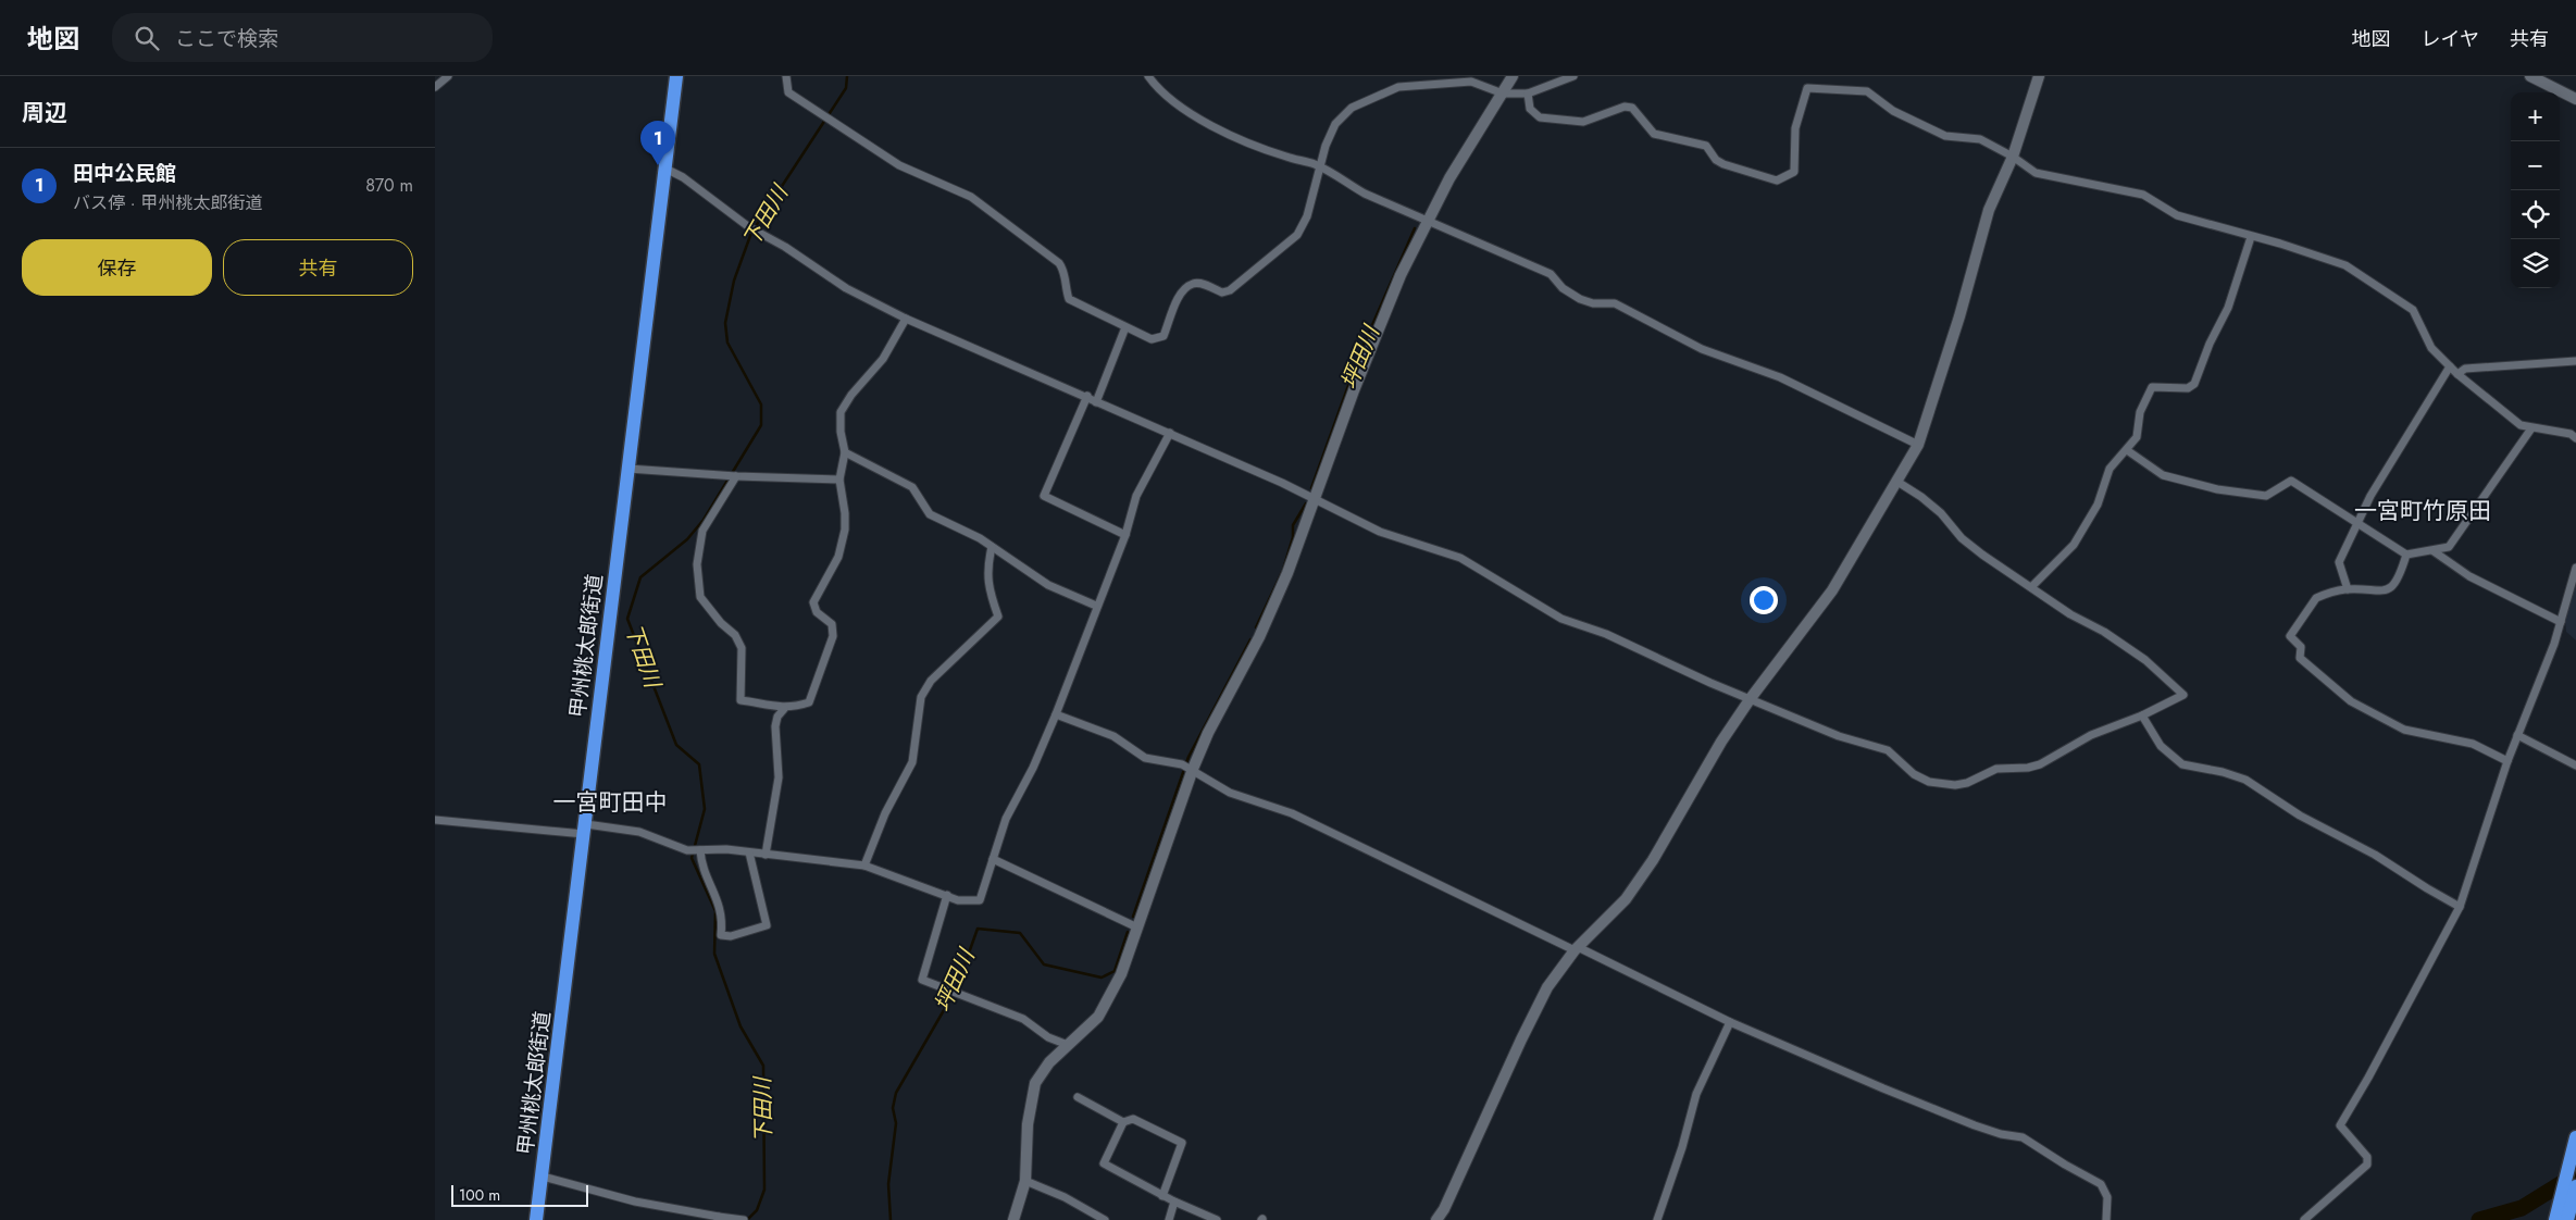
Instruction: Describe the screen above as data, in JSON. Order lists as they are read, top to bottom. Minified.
{"streets":{"highway":["甲州桃太郎街道"]},"districts":["一宮町竹原田","一宮町田中"],"water":["下田川","坪田川"],"scale_bar":"100 m","page":{"header":"地図","search":"ここで検索","nav":["地図","レイヤ","共有"],"heading":"周辺","map_buttons":["+","−"],"pins":"1","list":[{"mark":"1","name":"田中公民館","note":"バス停 · 甲州桃太郎街道","value":"870 m"}],"buttons":["保存","共有"],"scale":"100 m"}}
